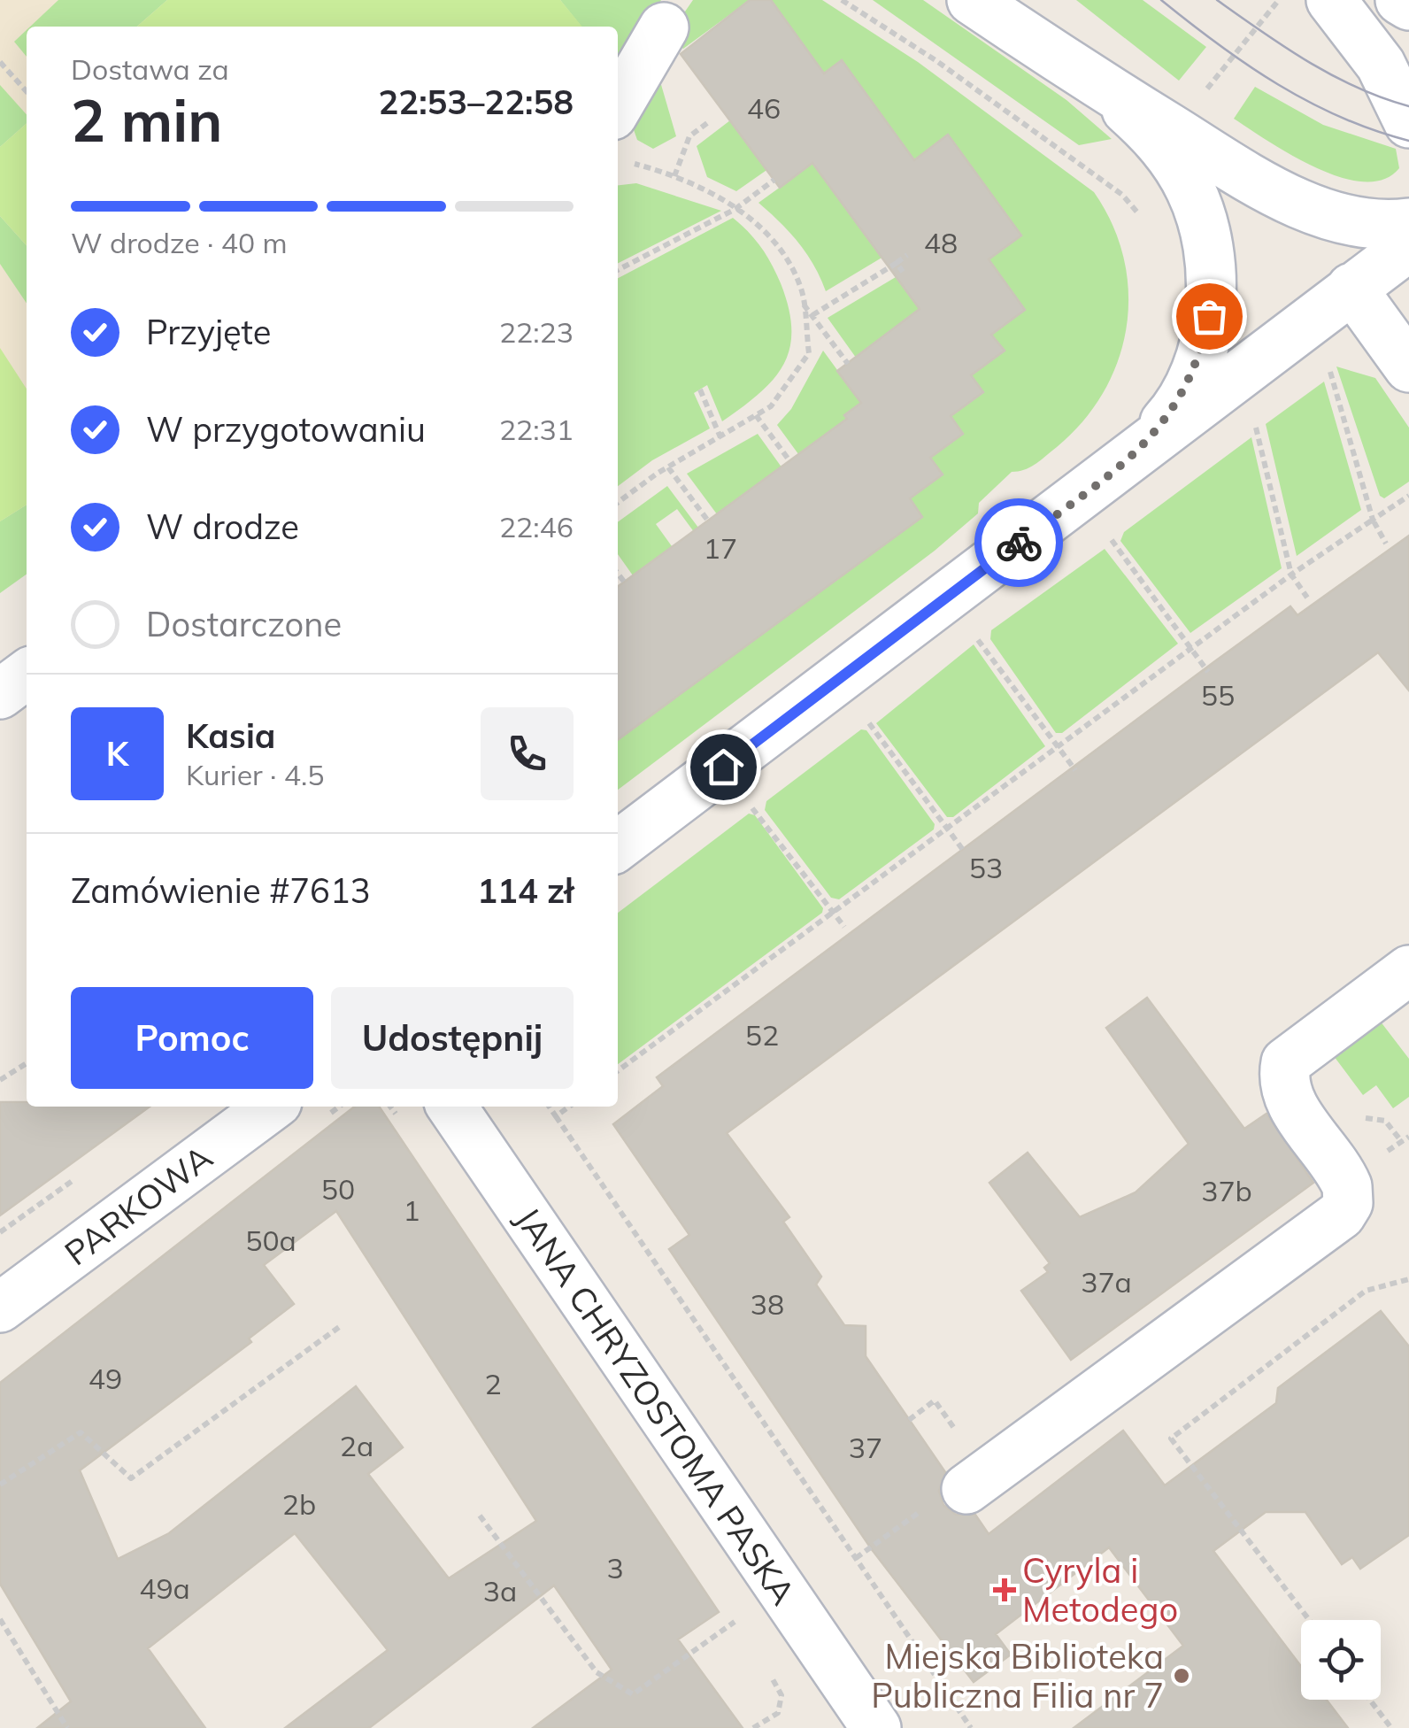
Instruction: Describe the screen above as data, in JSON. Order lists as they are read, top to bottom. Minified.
{"streets":{"street":["PARKOWA","JANA CHRYZOSTOMA PASKA"]},"places":{"health":["Cyryla i Metodego"],"other":["Miejska Biblioteka Publiczna Filia nr 7"]},"house_numbers":["46","48","17","55","53","52","50","37b","1","50a","37a","38","49","2","2a","37","2b","3","49a","3a"],"page":{"heading":["2 min","Dostawa za","22:53–22:58"],"panel":["Kasia","Kurier · 4.5","Zamówienie #7613","114 zł"],"bar":"W drodze · 40 m","list":[["Przyjęte","22:23"],["W przygotowaniu","22:31"],["W drodze","22:46"],"Dostarczone"],"round":"K","buttons":["Pomoc","Udostępnij"]}}
